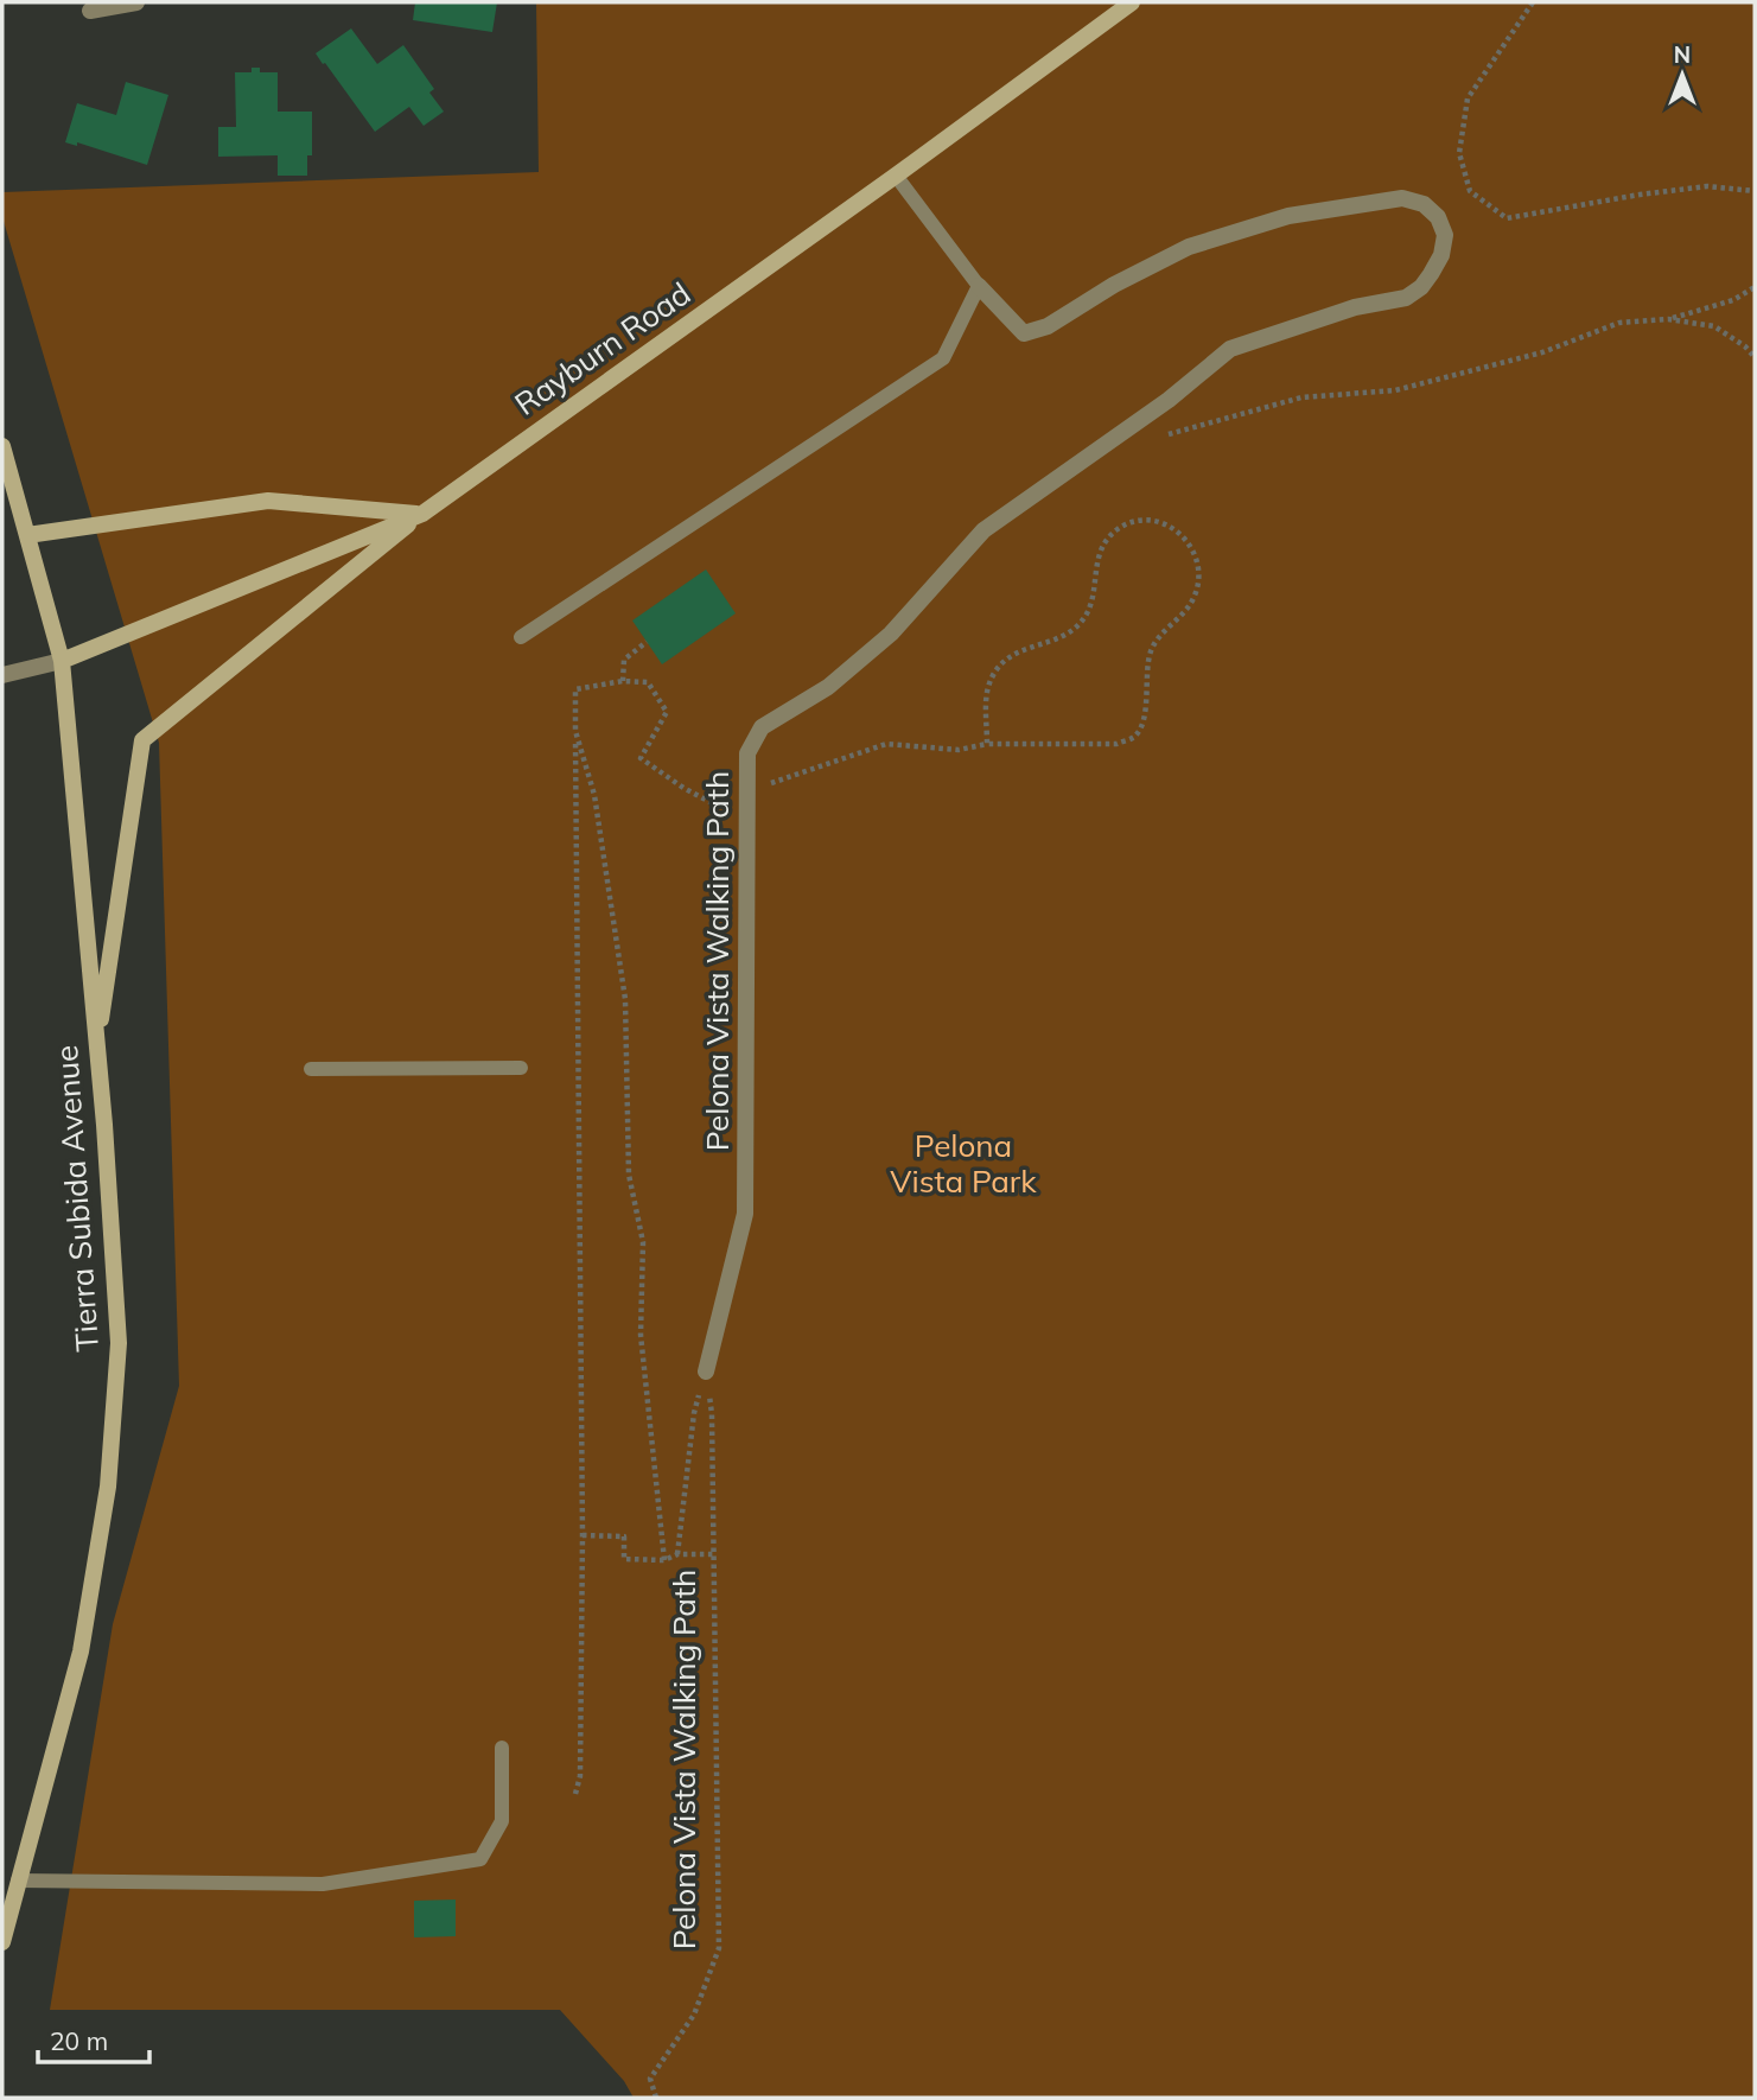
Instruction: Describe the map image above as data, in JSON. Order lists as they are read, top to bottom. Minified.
{"streets":{"main road":["Rayburn Road","Tierra Subida Avenue"],"street":["Pelona Vista Walking Path"]},"crossings":[["Rayburn Road","Tierra Subida Avenue"]],"parks":["Pelona Vista Park"],"scale_bar":"20 m","north":"top"}
